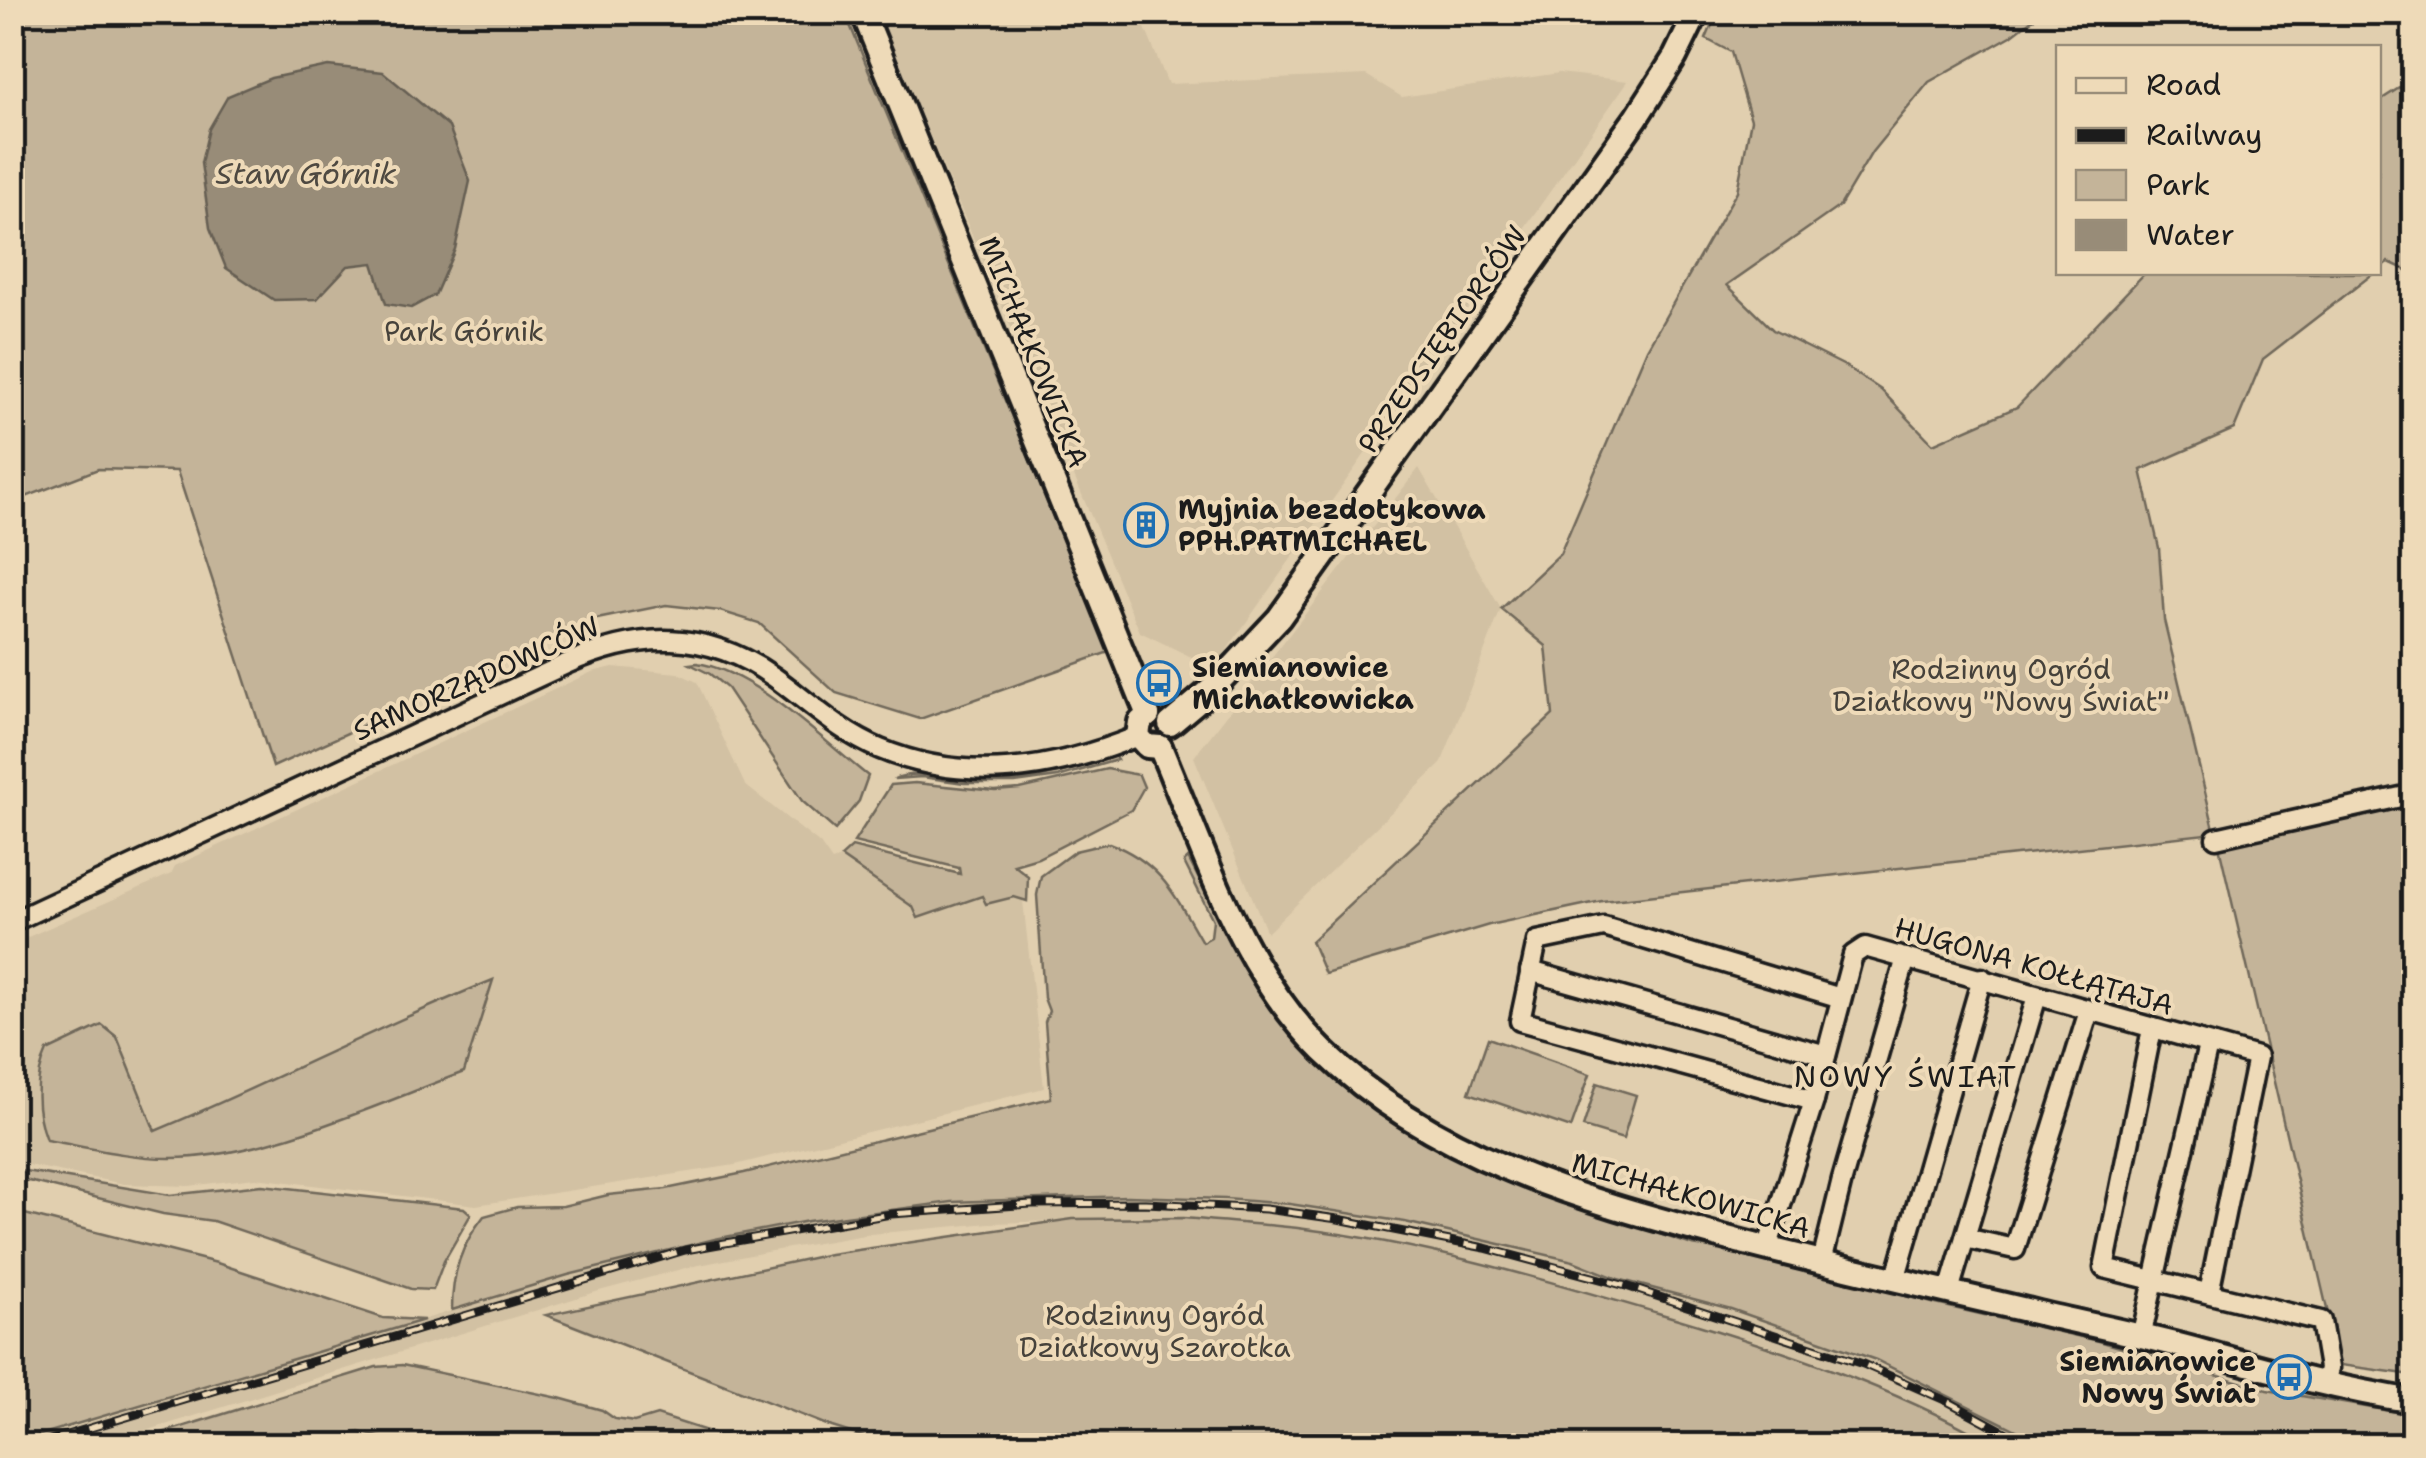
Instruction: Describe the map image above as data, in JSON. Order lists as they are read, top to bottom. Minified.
{"streets":{"street":["PRZEDSIĘBIORCÓW","MICHAŁKOWICKA","SAMORZĄDOWCÓW","HUGONA KOŁŁĄTAJA"]},"crossings":[["PRZEDSIĘBIORCÓW","MICHAŁKOWICKA"],["PRZEDSIĘBIORCÓW","SAMORZĄDOWCÓW"],["MICHAŁKOWICKA","SAMORZĄDOWCÓW"],["MICHAŁKOWICKA","HUGONA KOŁŁĄTAJA"]],"districts":["NOWY ŚWIAT"],"water":["Staw Górnik"],"parks":["Park Górnik","Rodzinny Ogród Działkowy \"Nowy Świat\"","Rodzinny Ogród Działkowy Szarotka"],"places":{"building":["Myjnia bezdotykowa PPH.PATMICHAEL"],"bus stop":["Siemianowice Michałkowicka","Siemianowice Nowy Świat"]},"legend":["Road","Railway","Park","Water"]}
